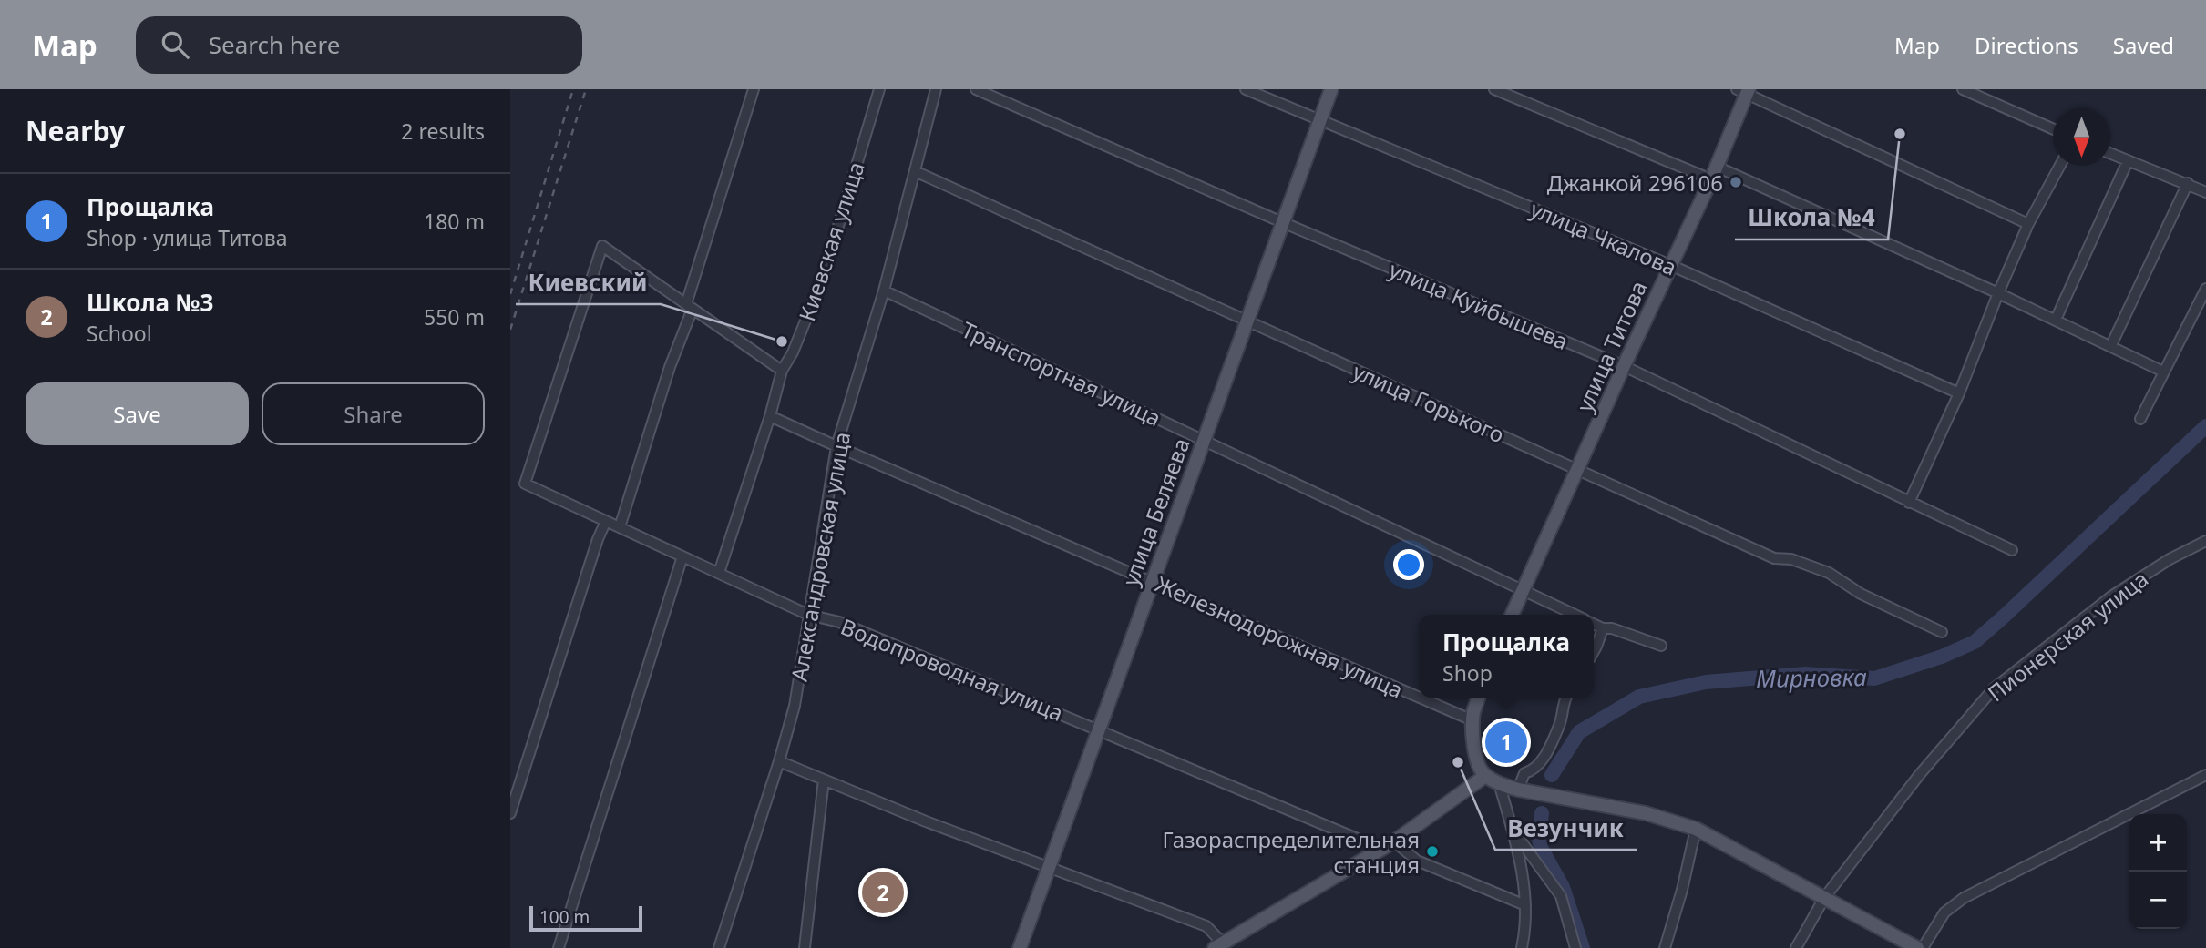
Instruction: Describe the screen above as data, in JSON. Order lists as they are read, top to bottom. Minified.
{"streets":{"main road":["улица Титова","улица Беляева"],"street":["улица Чкалова","Киевская улица","улица Куйбышева","Транспортная улица","улица Горького","Александровская улица","Пионерская улица","Железнодорожная улица","Водопроводная улица"]},"crossings":[["улица Чкалова","улица Титова"],["улица Чкалова","улица Беляева"],["Киевская улица","Железнодорожная улица"],["Киевская улица","Водопроводная улица"],["улица Куйбышева","улица Титова"],["улица Куйбышева","улица Беляева"],["улица Титова","Транспортная улица"],["улица Титова","улица Горького"],["Транспортная улица","улица Беляева"],["Транспортная улица","Александровская улица"],["улица Горького","улица Беляева"],["улица Горького","Александровская улица"],["улица Беляева","Железнодорожная улица"],["улица Беляева","Водопроводная улица"],["Александровская улица","Железнодорожная улица"],["Александровская улица","Водопроводная улица"]],"water":["Мирновка"],"places":["Школа №4","Джанкой 296106","Киевский","Везунчик","Газораспределительная станция"],"scale_bar":"100 m","north":"bottom","page":{"header":"Map","search":"Search here","nav":["Map","Directions","Saved"],"heading":["Nearby","2 results"],"list":[{"mark":"1","name":"Прощалка","note":"Shop · улица Титова","value":"180 m"},{"mark":"2","name":"Школа №3","note":"School","value":"550 m"}],"buttons":["Save","Share"],"popup":["Прощалка","Shop"],"pins":["1","2"],"map_buttons":["+","−"],"scale":"100 m"}}
